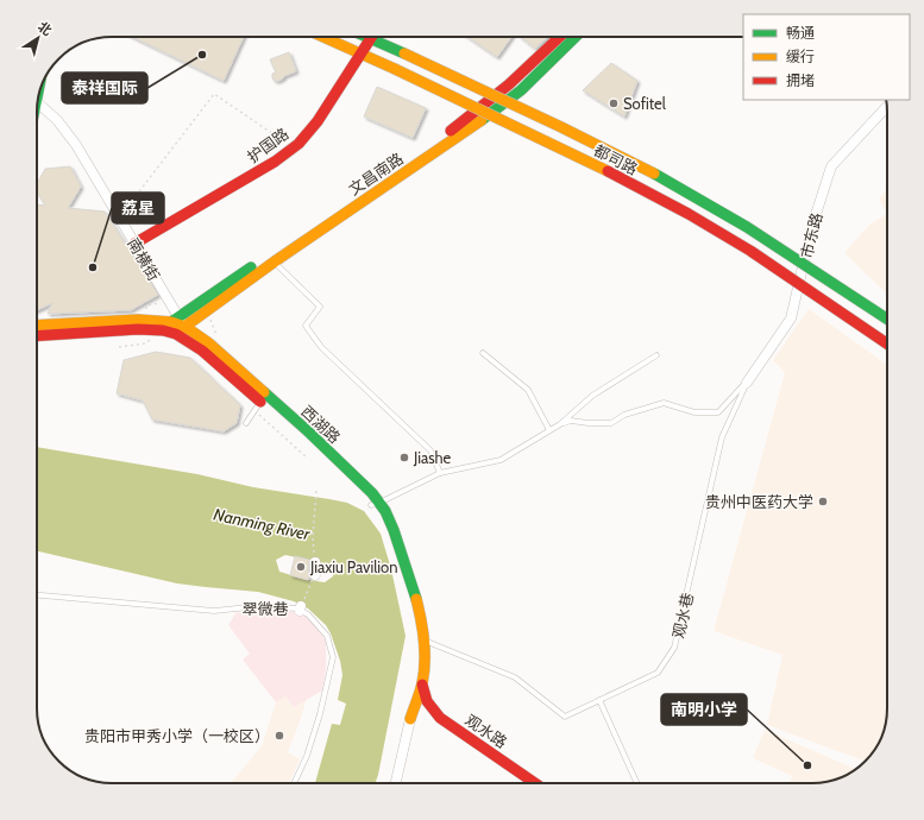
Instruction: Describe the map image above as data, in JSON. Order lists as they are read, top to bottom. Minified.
{"streets":{"main road":["护国路","都司路","文昌南路","西湖路","观水路"],"street":["市东路","南横街"],"lane":["翠微巷","观水巷"]},"crossings":[["护国路","都司路"],["护国路","南横街"],["文昌南路","南横街"],["文昌南路","西湖路"],["市东路","观水巷"],["南横街","西湖路"],["西湖路","观水巷"],["西湖路","观水路"]],"water":["Nanming River"],"places":["泰祥国际","Sofitel","荔星","Jiashe","贵州中医药大学","Jiaxiu Pavilion","贵阳市甲秀小学（一校区）","南明小学"],"legend":["畅通","缓行","拥堵"],"north":"top right"}
